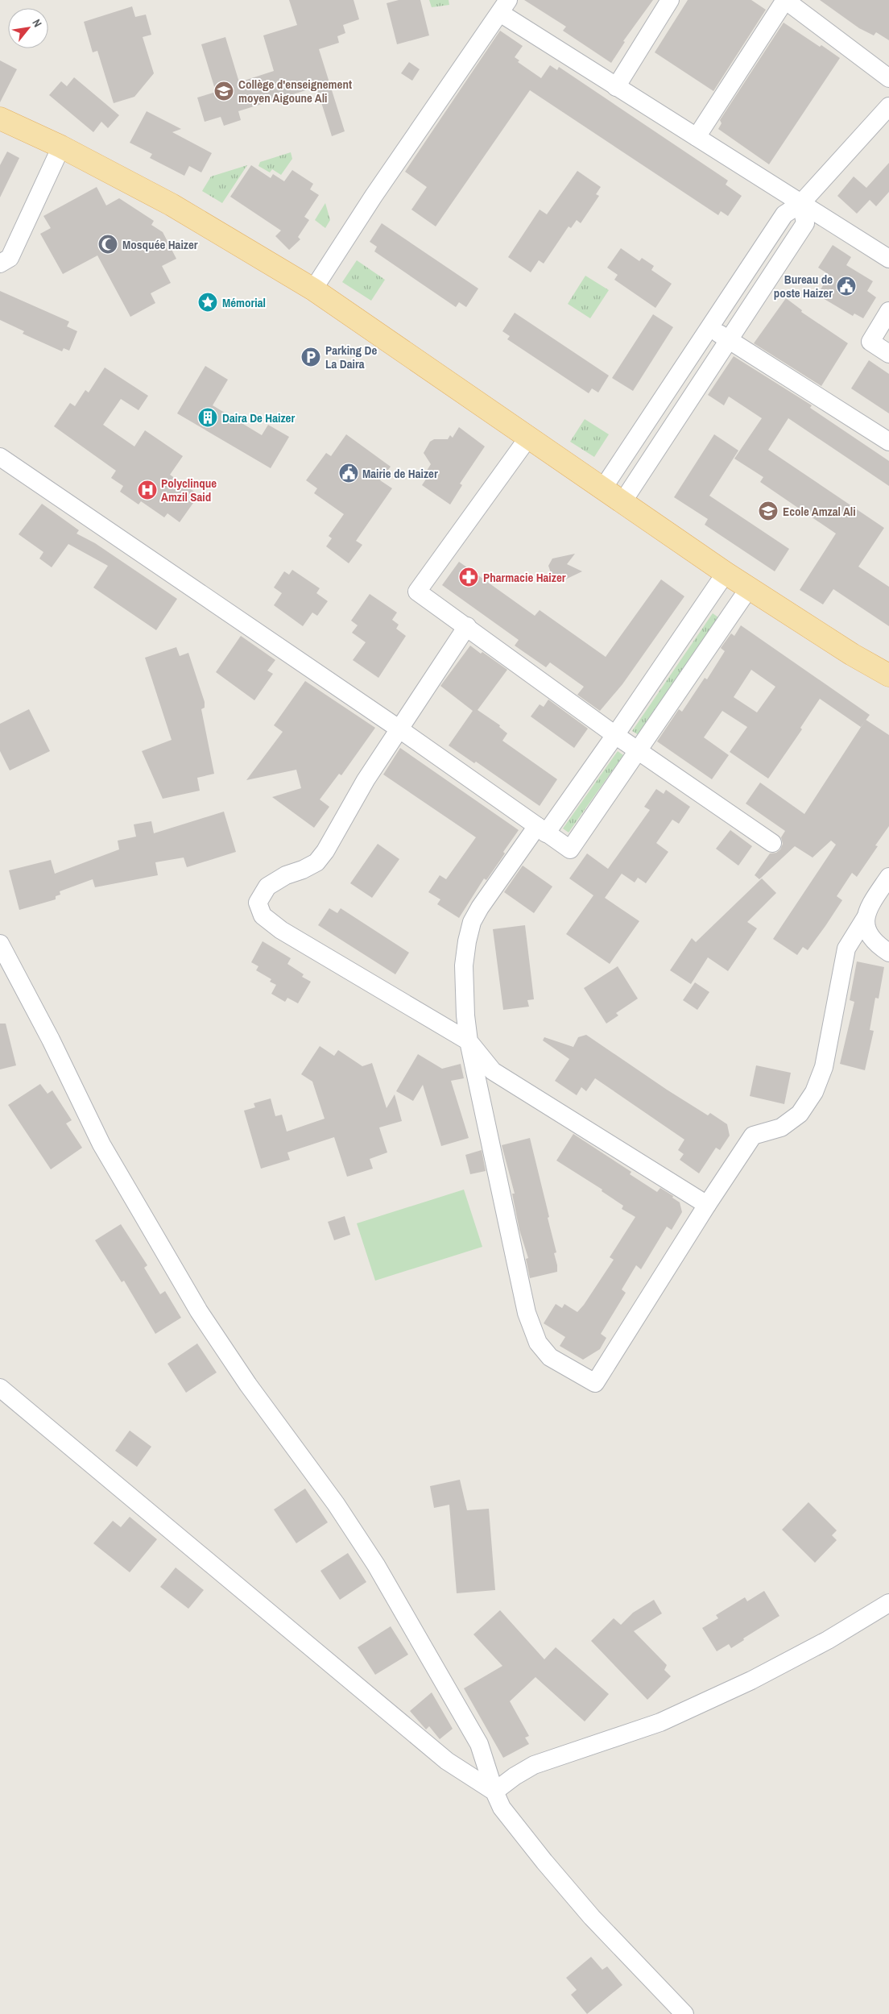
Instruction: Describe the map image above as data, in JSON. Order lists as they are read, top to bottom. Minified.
{"places":{"school or university":["Collège d'enseignement moyen Aigoune Ali","Ecole Amzal Ali"],"mosque":["Mosquée Haizer"],"public building":["Bureau de poste Haizer","Mairie de Haizer"],"place":["Mémorial"],"parking":["Parking De La Daira"],"building":["Daira De Haizer"],"hospital":["Polyclinque Amzil Said"],"pharmacy":["Pharmacie Haizer"]},"north":"top right"}
